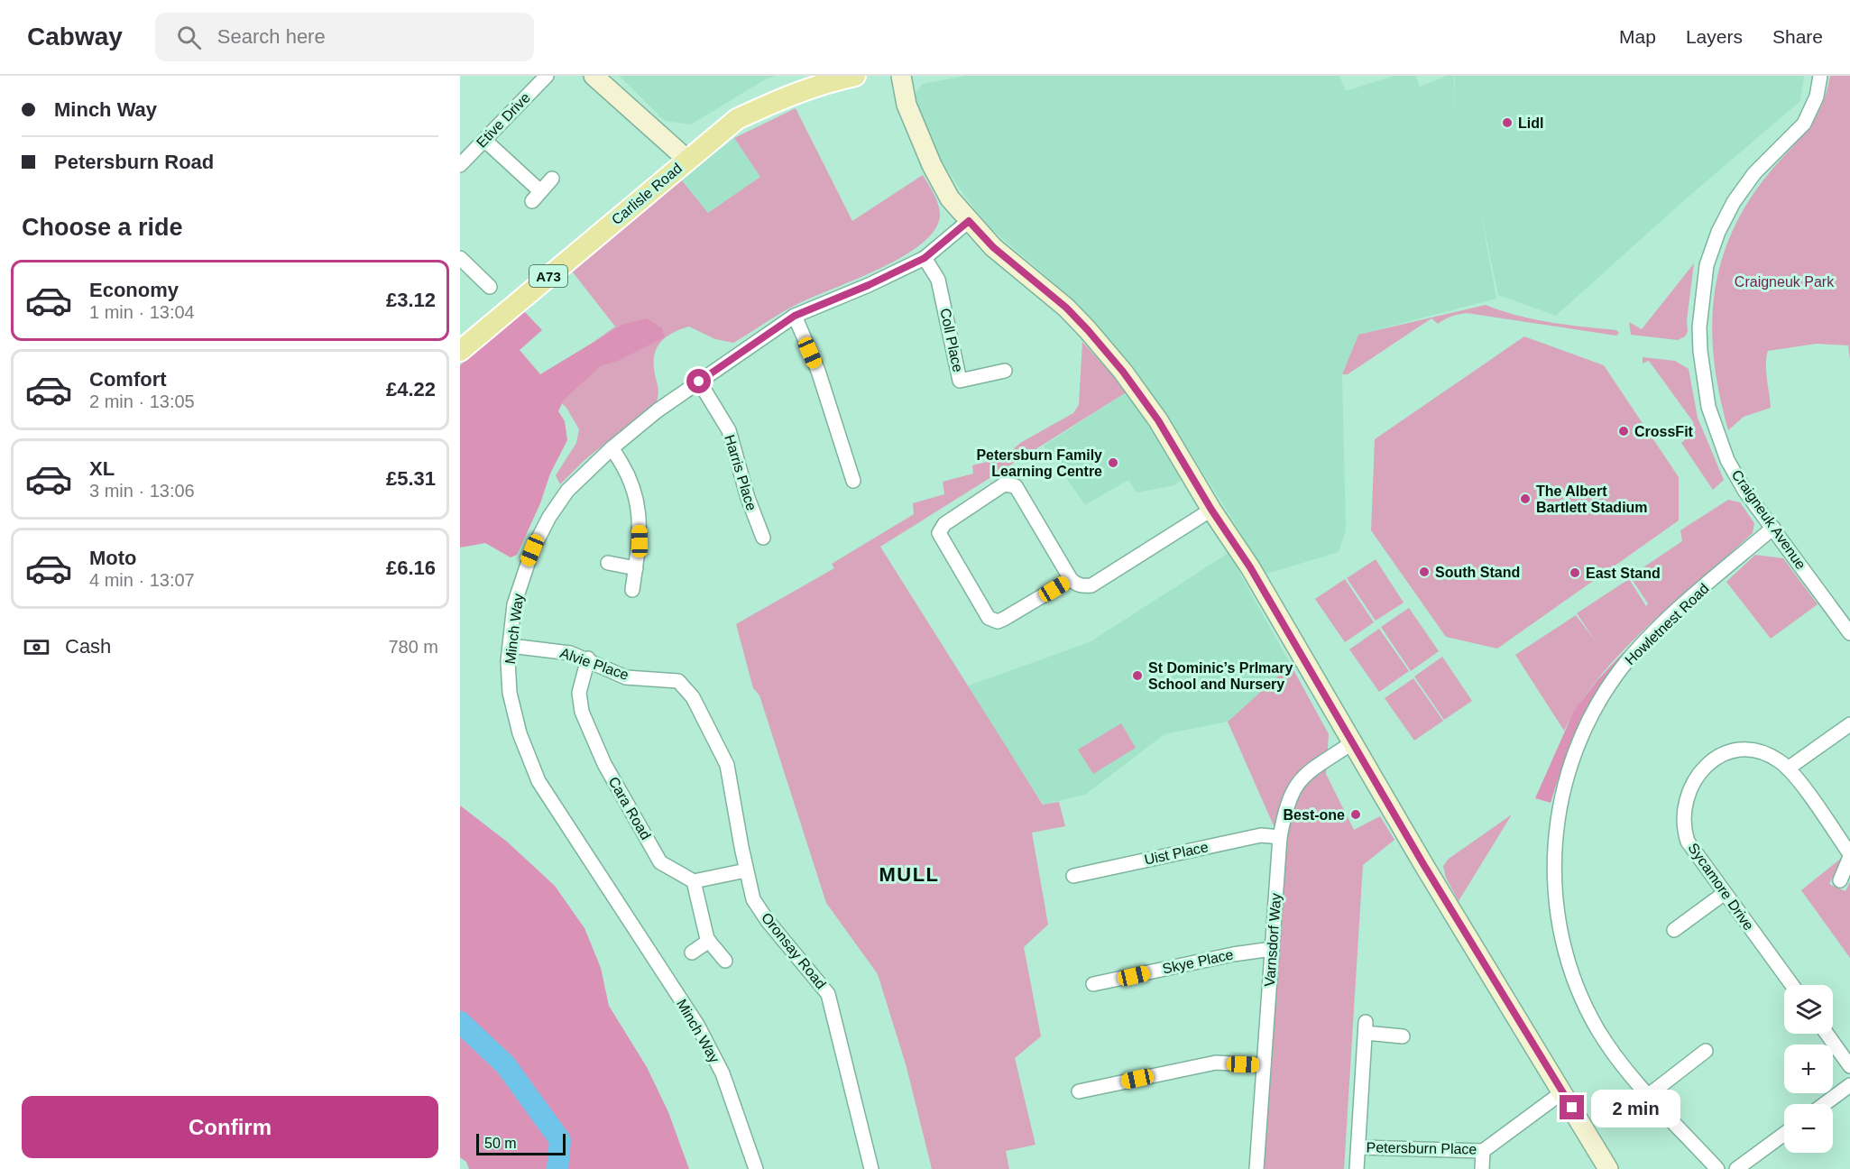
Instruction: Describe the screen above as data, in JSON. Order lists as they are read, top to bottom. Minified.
{"streets":{"main road":["Carlisle Road","A73"],"street":["Etive Drive","Coll Place","Harris Place","Craigneuk Avenue","Howletnest Road","Minch Way","Alvie Place","Cara Road","Uist Place","Sycamore Drive","Varnsdorf Way","Oronsay Road","Skye Place","Petersburn Place"]},"crossings":[["Coll Place","Minch Way"],["Harris Place","Minch Way"],["Craigneuk Avenue","Howletnest Road"],["Minch Way","Alvie Place"],["Alvie Place","Cara Road"],["Alvie Place","Oronsay Road"],["Uist Place","Varnsdorf Way"],["Varnsdorf Way","Skye Place"]],"districts":["MULL"],"parks":["Craigneuk Park"],"places":["Lidl","CrossFit","Petersburn Family Learning Centre","The Albert Bartlett Stadium","South Stand","East Stand","St Dominic’s PrImary School and Nursery","Best-one"],"scale_bar":"50 m","page":{"header":"Cabway","search":"Search here","nav":["Map","Layers","Share"],"banner":["Minch Way","Petersburn Road"],"heading":"Choose a ride","list":[{"name":"Economy","note":"1 min · 13:04","value":"£3.12"},{"name":"Comfort","note":"2 min · 13:05","value":"£4.22"},{"name":"XL","note":"3 min · 13:06","value":"£5.31"},{"name":"Moto","note":"4 min · 13:07","value":"£6.16"}],"pay":["Cash","780 m"],"map_buttons":["+","−"],"buttons":"Confirm","bubble":"2 min","scale":"50 m"}}
